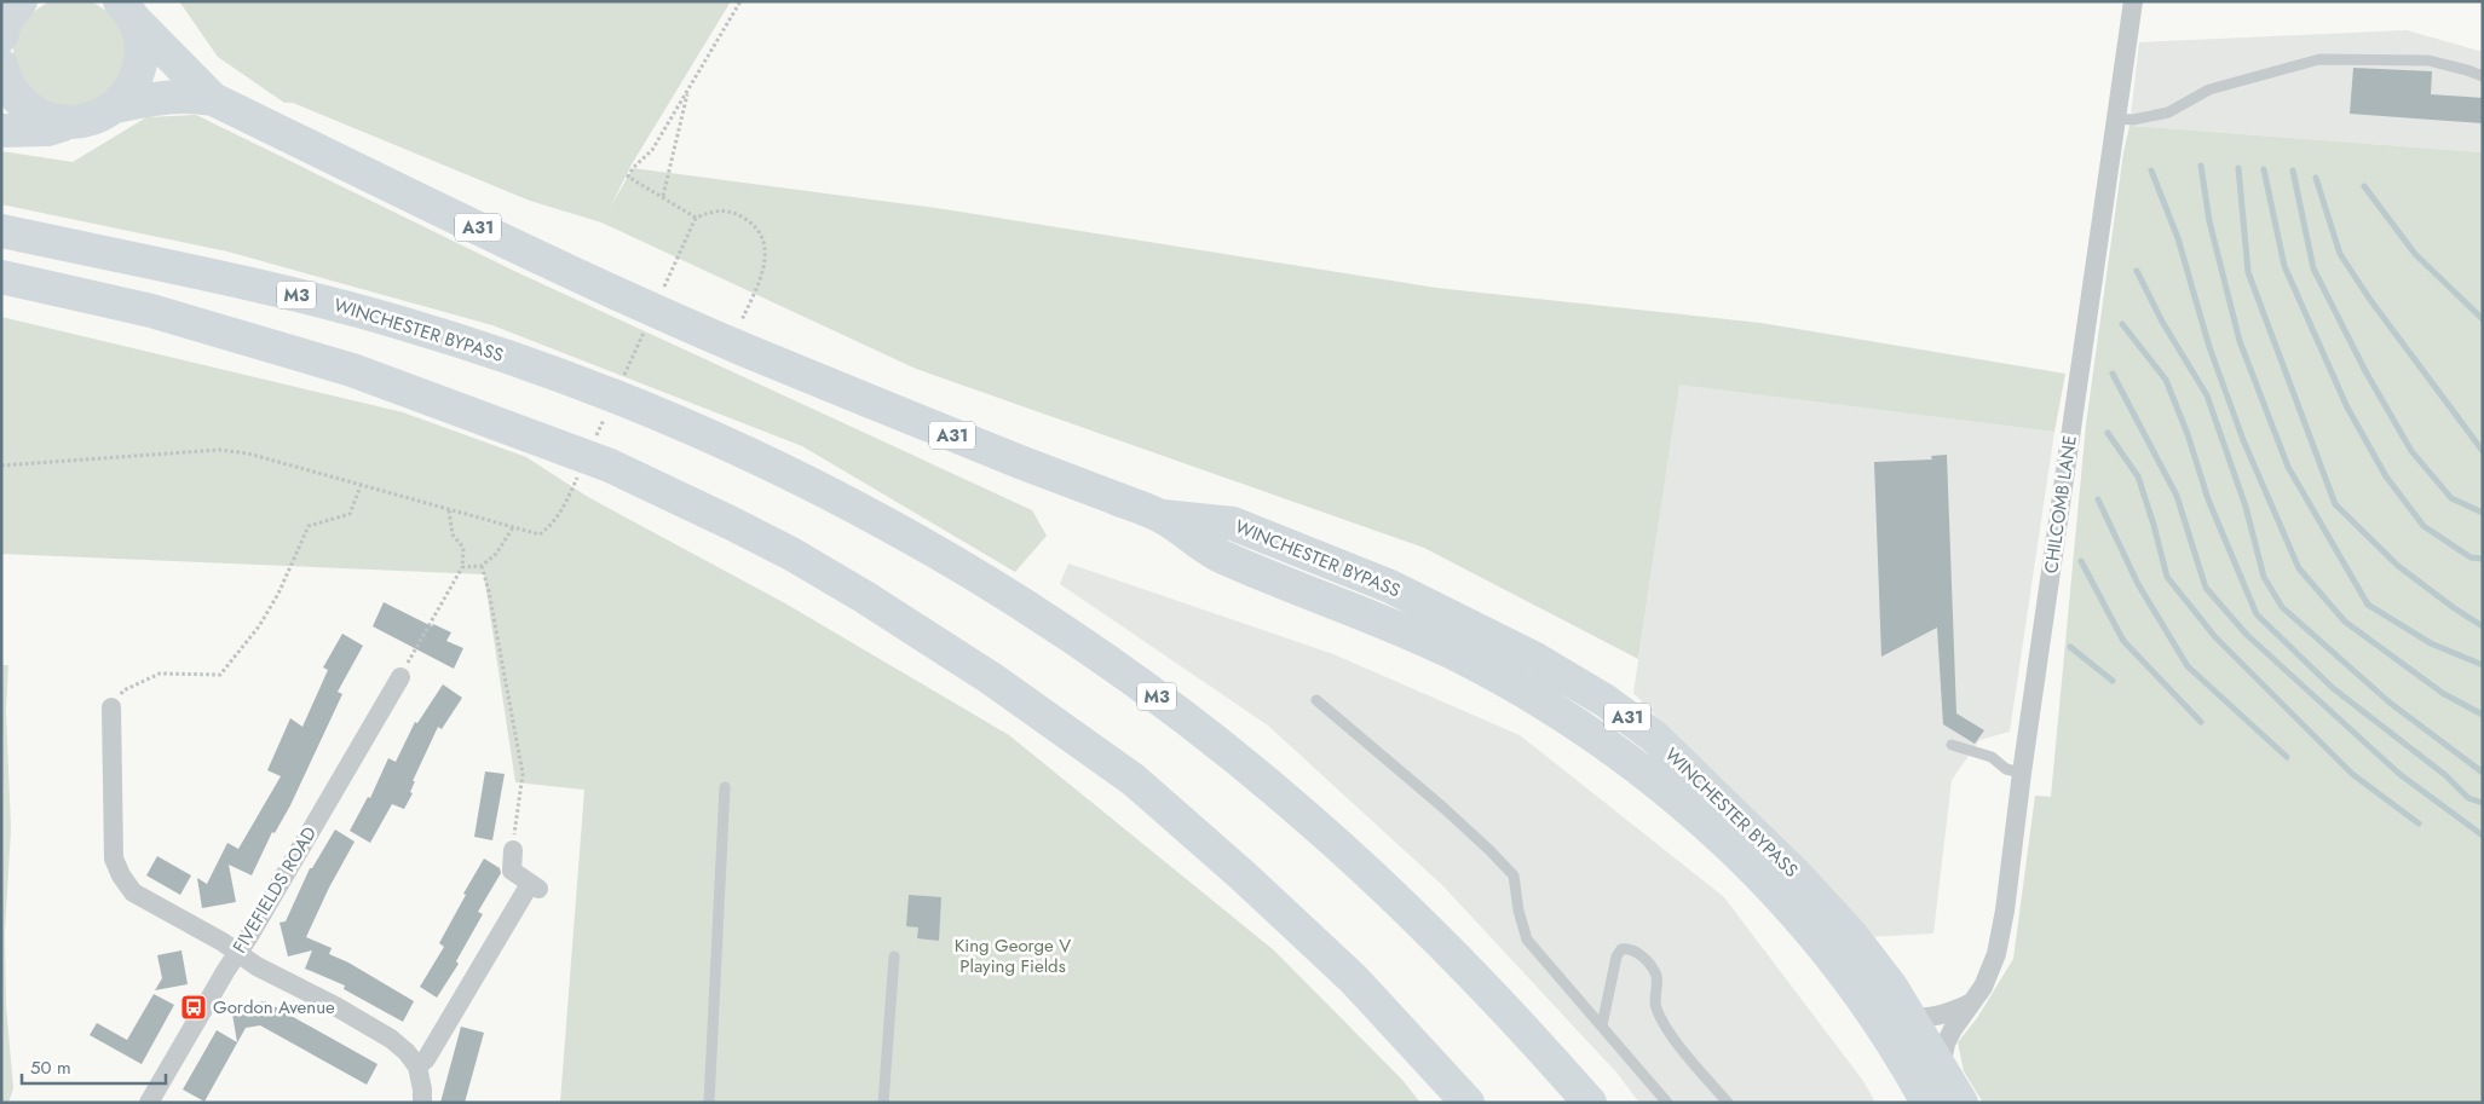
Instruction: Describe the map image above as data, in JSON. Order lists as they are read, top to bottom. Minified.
{"streets":{"highway":["A31","M3","WINCHESTER BYPASS"],"street":["CHILCOMB LANE","FIVEFIELDS ROAD"]},"crossings":[["A31","WINCHESTER BYPASS"],["WINCHESTER BYPASS","CHILCOMB LANE"]],"parks":["King George V Playing Fields"],"places":{"bus stop":["Gordon Avenue"]},"scale_bar":"50 m"}
